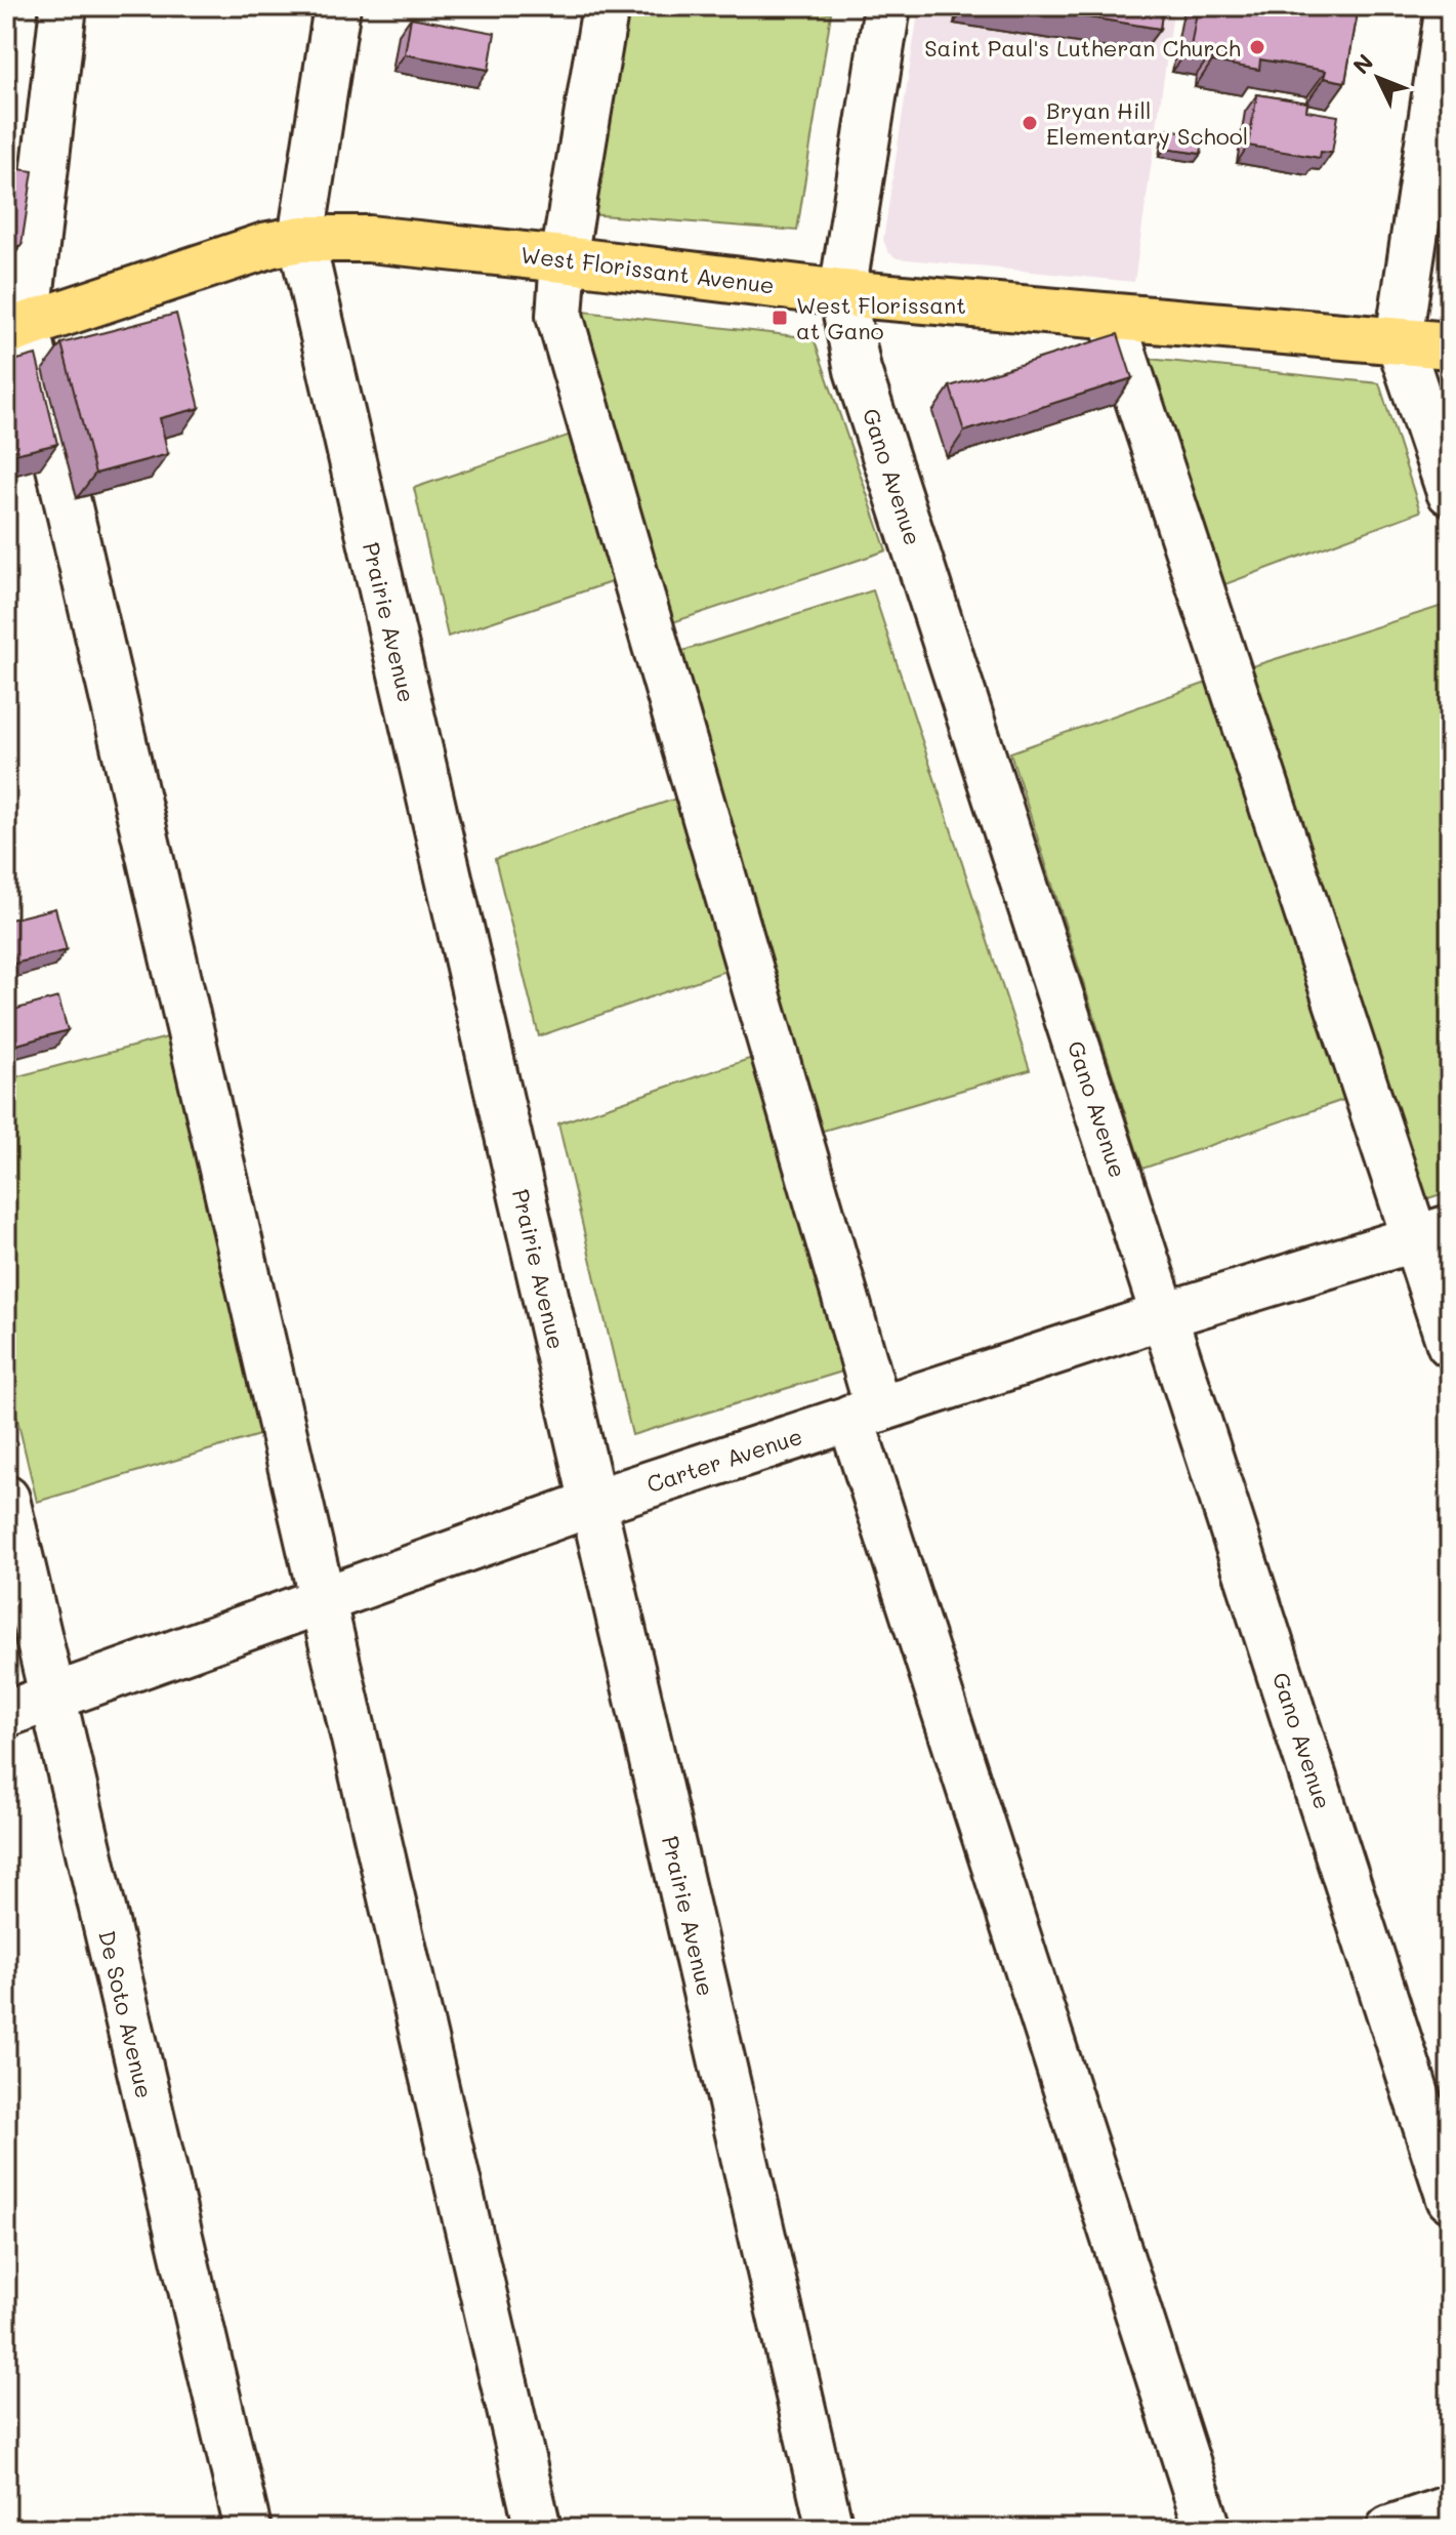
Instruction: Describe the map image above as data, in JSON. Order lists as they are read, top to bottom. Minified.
{"streets":{"main road":["West Florissant Avenue"],"street":["Gano Avenue","Prairie Avenue","Carter Avenue","De Soto Avenue"]},"crossings":[["West Florissant Avenue","Gano Avenue"],["West Florissant Avenue","Prairie Avenue"],["Gano Avenue","Carter Avenue"],["Prairie Avenue","Carter Avenue"],["Carter Avenue","De Soto Avenue"]],"places":{"other":["Saint Paul's Lutheran Church","Bryan Hill Elementary School"],"transit":["West Florissant at Gano"]},"north":"top left"}
